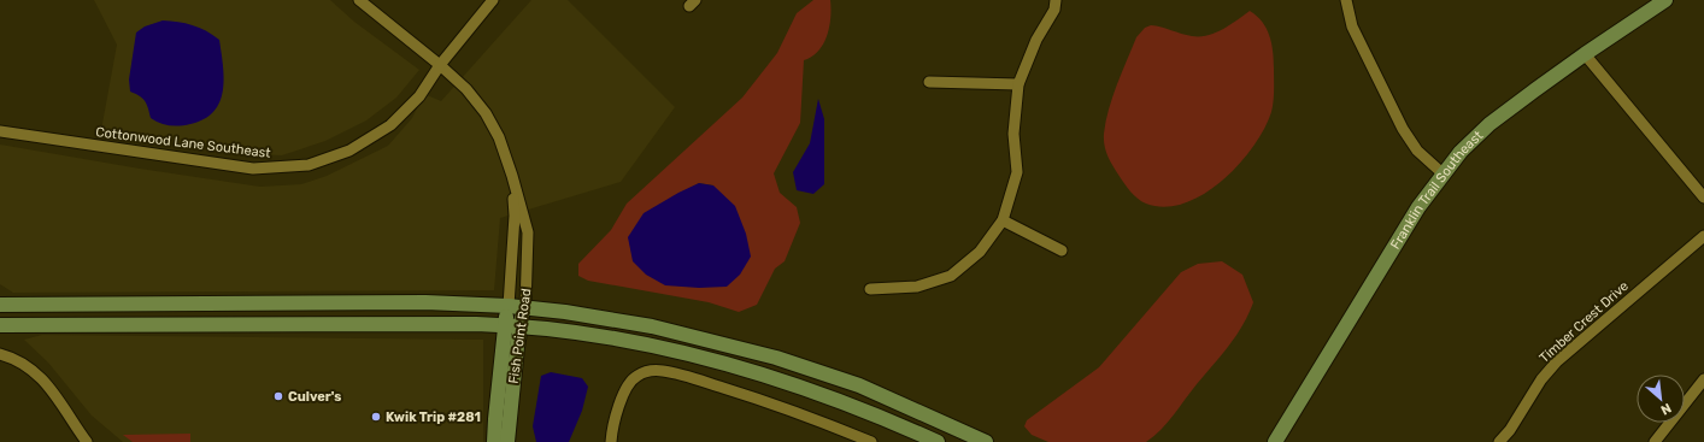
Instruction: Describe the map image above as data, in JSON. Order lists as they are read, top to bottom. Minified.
{"streets":{"main road":["Franklin Trail Southeast","Fish Point Road"],"street":["Cottonwood Lane Southeast","Timber Crest Drive"]},"crossings":[["Cottonwood Lane Southeast","Fish Point Road"]],"places":["Culver's","Kwik Trip #281"],"north":"bottom right"}
